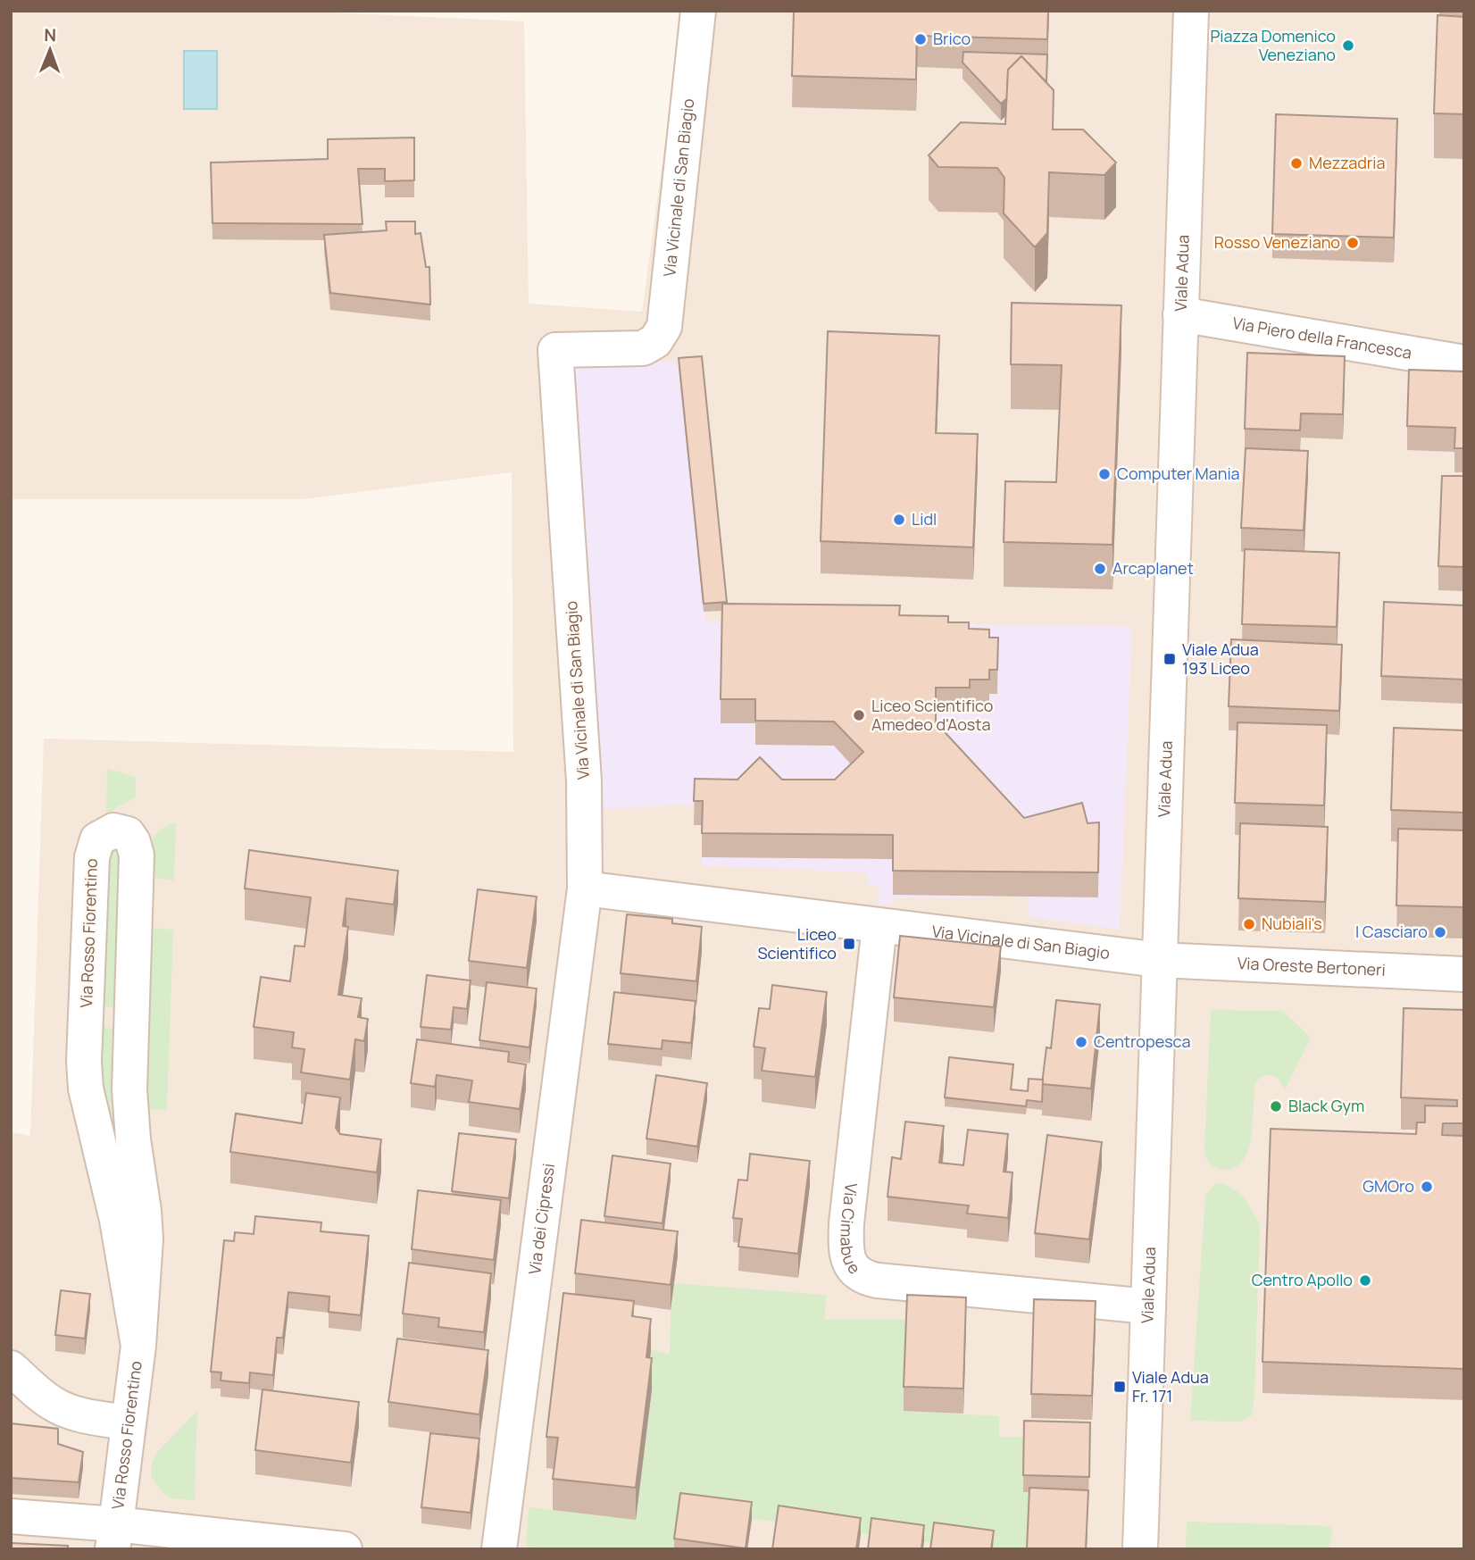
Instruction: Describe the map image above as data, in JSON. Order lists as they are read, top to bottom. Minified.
{"streets":{"street":["Via Vicinale di San Biagio","Viale Adua","Via Piero della Francesca","Via Rosso Fiorentino","Via Oreste Bertoneri","Via dei Cipressi","Via Cimabue"]},"crossings":[["Via Vicinale di San Biagio","Viale Adua"],["Via Vicinale di San Biagio","Via Oreste Bertoneri"],["Via Vicinale di San Biagio","Via dei Cipressi"],["Via Vicinale di San Biagio","Via Cimabue"],["Viale Adua","Via Piero della Francesca"],["Viale Adua","Via Oreste Bertoneri"],["Viale Adua","Via Cimabue"]],"places":{"other":["Brico","Piazza Domenico Veneziano","Mezzadria","Rosso Veneziano","Computer Mania","Lidl","Arcaplanet","Liceo Scientifico Amedeo d'Aosta","Nubiali's","I Casciaro","Centropesca","Black Gym","GMOro","Centro Apollo"],"transit":["Viale Adua 193 Liceo","Liceo Scientifico","Viale Adua Fr. 171"]},"north":"top"}
